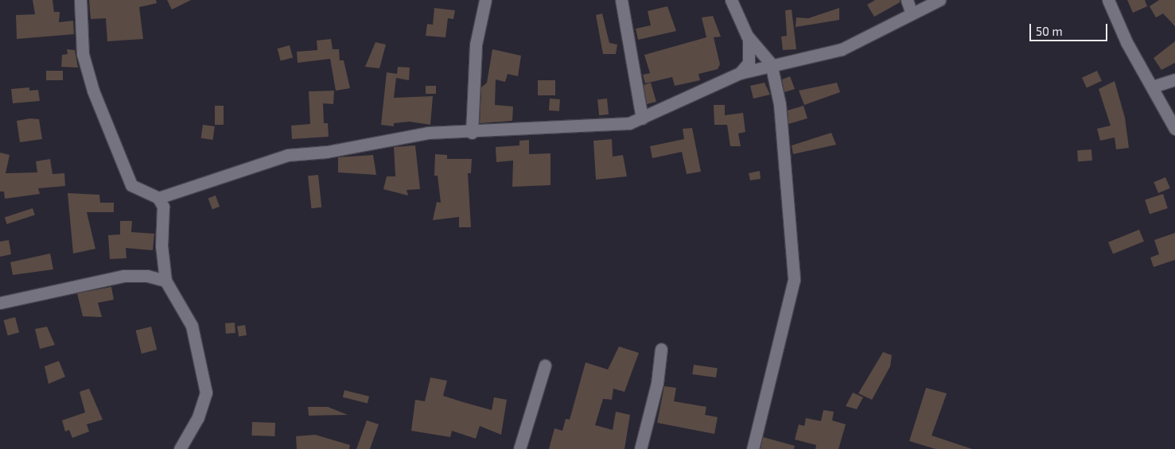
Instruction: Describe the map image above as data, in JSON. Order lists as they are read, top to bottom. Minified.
{"scale_bar":"50 m"}
